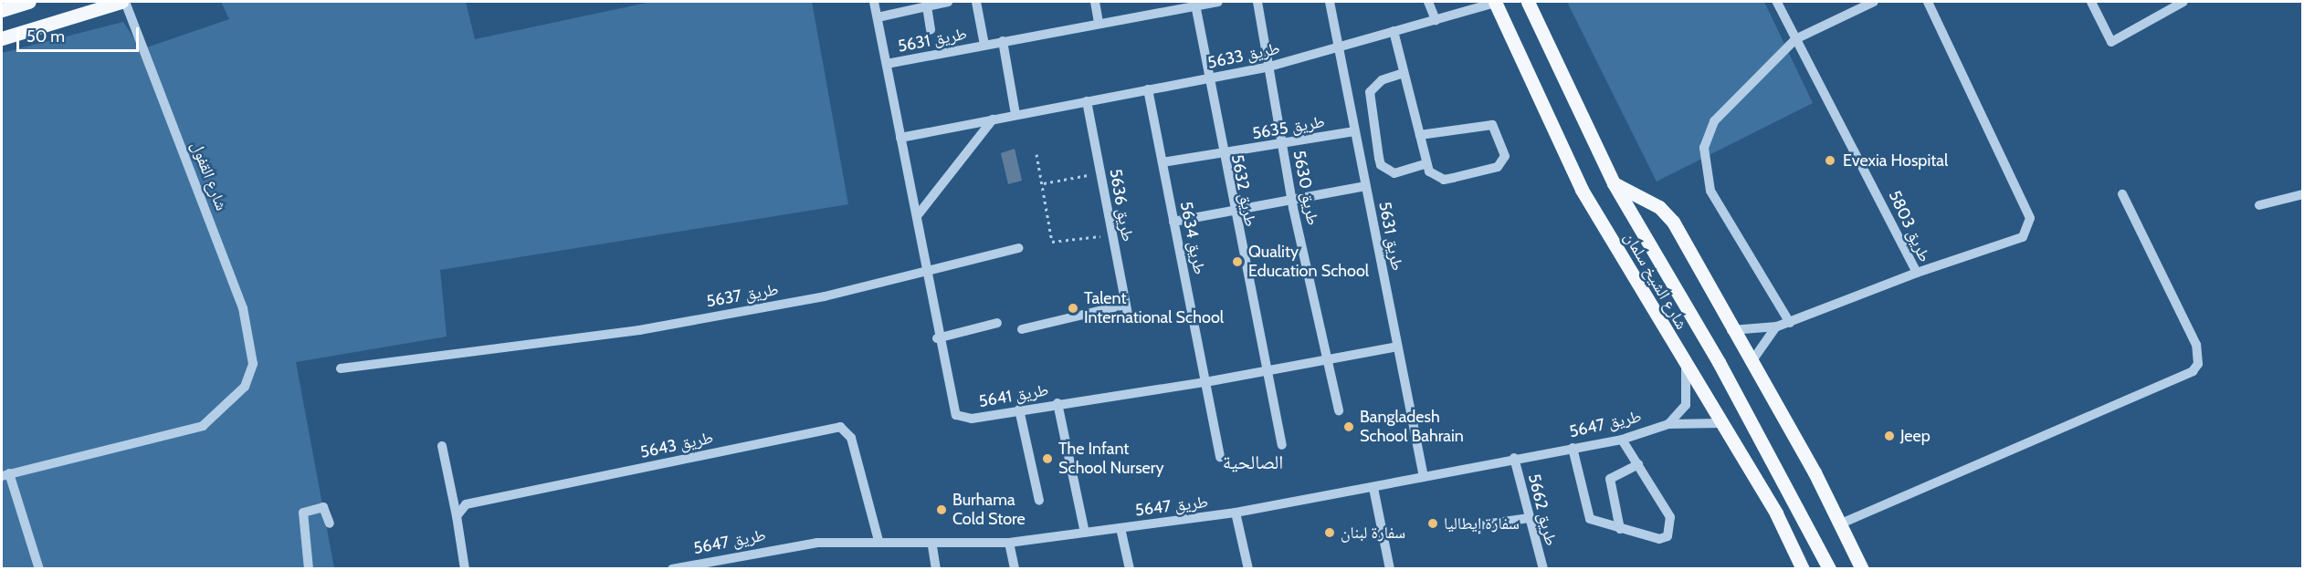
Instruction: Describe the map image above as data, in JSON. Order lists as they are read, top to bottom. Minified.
{"streets":{"main road":["شارع الشيخ سلمان"],"street":["طريق 5631","طريق 5633","طريق 5635","شارع القفول","طريق 5630","طريق 5632","طريق 5636","طريق 5803","طريق 5634","طريق 5637","طريق 5641","طريق 5647","طريق 5643","طريق 5662"]},"crossings":[["طريق 5631","طريق 5633"],["طريق 5631","طريق 5635"],["طريق 5631","طريق 5632"],["طريق 5631","طريق 5641"],["طريق 5631","طريق 5647"],["طريق 5633","طريق 5630"],["طريق 5633","طريق 5632"],["طريق 5633","طريق 5636"],["طريق 5633","طريق 5634"],["طريق 5633","شارع الشيخ سلمان"],["طريق 5633","طريق 5641"],["طريق 5635","طريق 5630"],["طريق 5635","طريق 5632"],["طريق 5635","طريق 5634"],["طريق 5630","طريق 5641"],["طريق 5632","طريق 5641"],["طريق 5634","طريق 5641"],["شارع الشيخ سلمان","طريق 5647"],["طريق 5637","طريق 5641"],["طريق 5647","طريق 5643"],["طريق 5647","طريق 5662"]],"districts":["الصالحية"],"places":["Evexia Hospital","Quality Education School","Talent International School","Bangladesh School Bahrain","Jeep","The Infant School Nursery","Burhama Cold Store","سفارة إيطاليا","سفارة لبنان"],"scale_bar":"50 m"}
